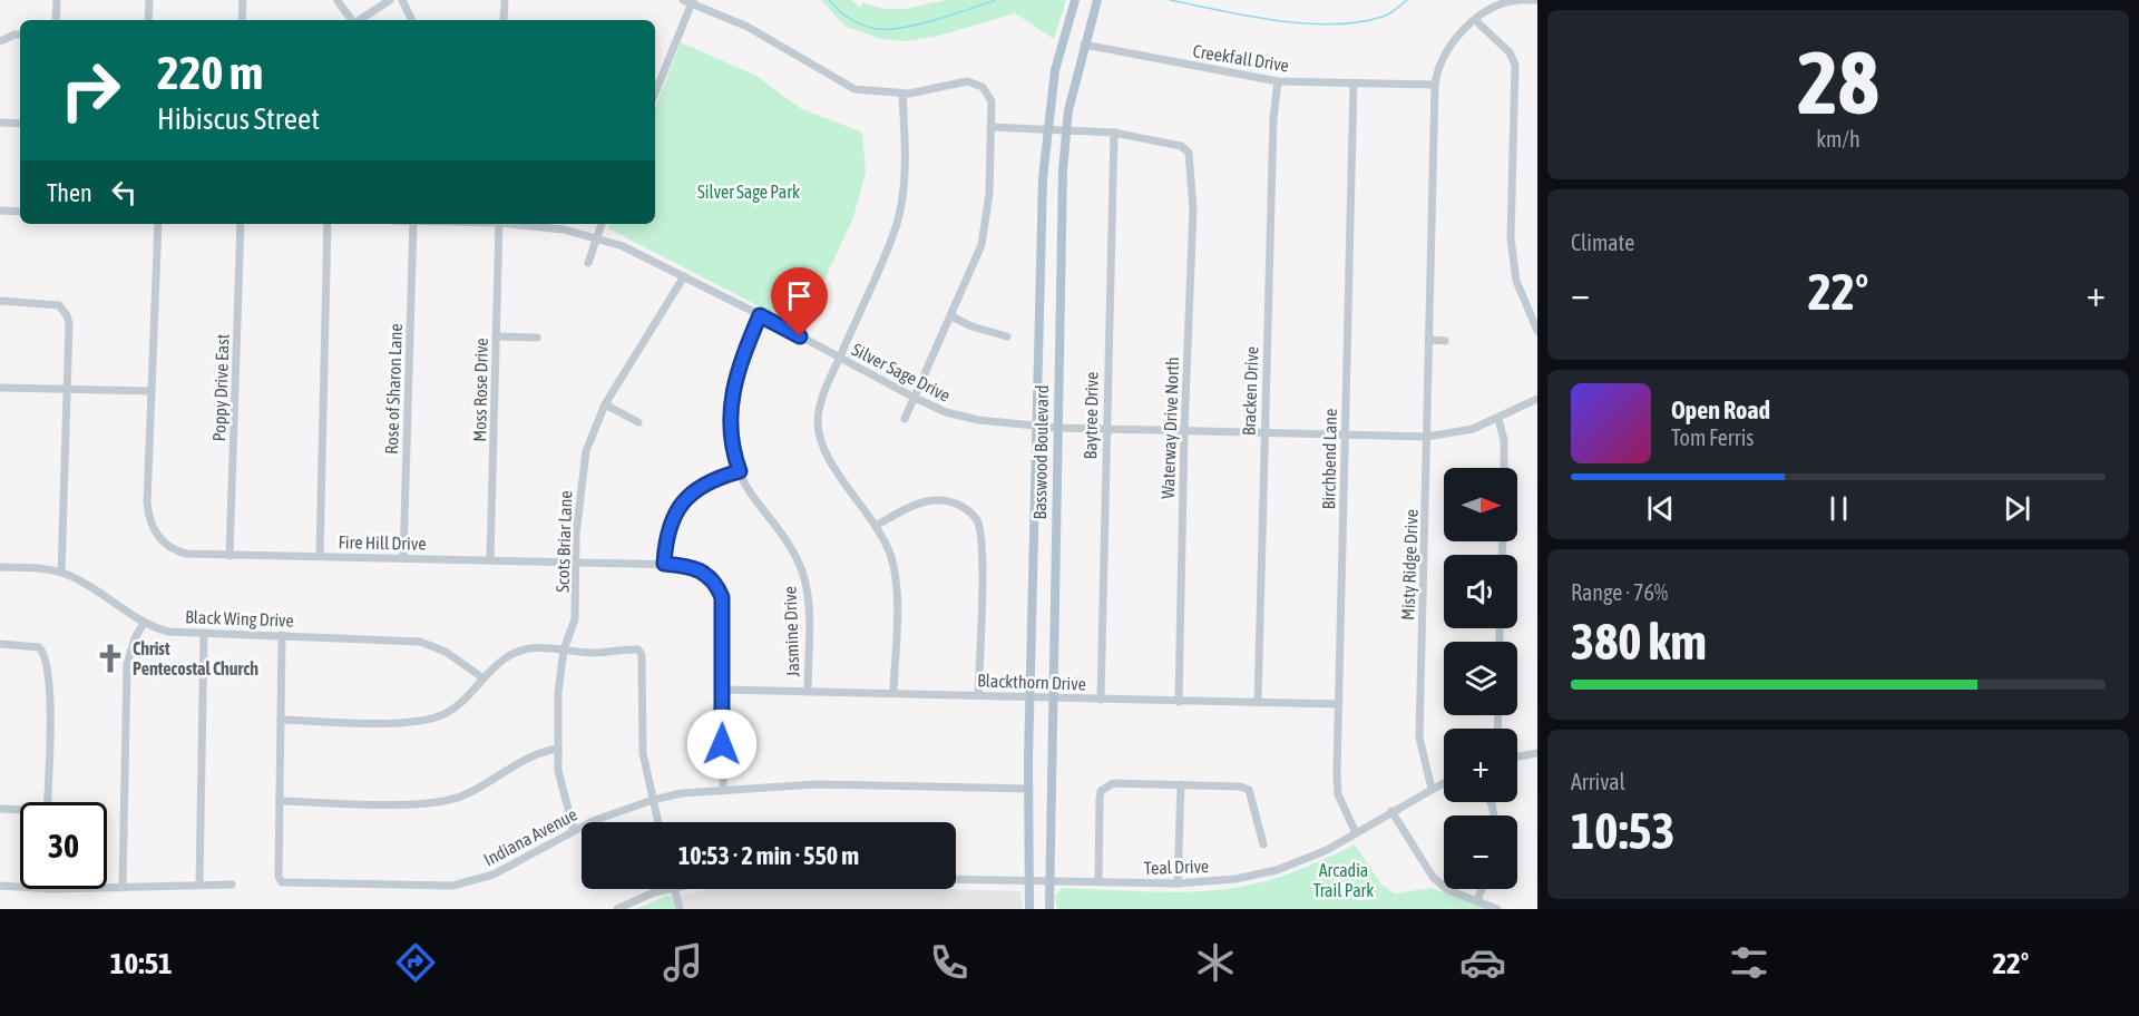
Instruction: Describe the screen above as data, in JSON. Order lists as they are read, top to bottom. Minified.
{"streets":{"main road":["Basswood Boulevard"],"street":["Creekfall Drive","Silver Sage Drive","Poppy Drive East","Rose of Sharon Lane","Moss Rose Drive","Bracken Drive","Baytree Drive","Waterway Drive North","Birchbend Lane","Scots Briar Lane","Fire Hill Drive","Misty Ridge Drive","Black Wing Drive","Jasmine Drive","Blackthorn Drive","Indiana Avenue","Teal Drive"]},"crossings":[["Creekfall Drive","Bracken Drive"],["Creekfall Drive","Basswood Boulevard"],["Creekfall Drive","Birchbend Lane"],["Creekfall Drive","Misty Ridge Drive"],["Silver Sage Drive","Bracken Drive"],["Silver Sage Drive","Baytree Drive"],["Silver Sage Drive","Waterway Drive North"],["Silver Sage Drive","Basswood Boulevard"],["Silver Sage Drive","Birchbend Lane"],["Silver Sage Drive","Scots Briar Lane"],["Silver Sage Drive","Misty Ridge Drive"],["Silver Sage Drive","Jasmine Drive"],["Poppy Drive East","Fire Hill Drive"],["Rose of Sharon Lane","Fire Hill Drive"],["Moss Rose Drive","Fire Hill Drive"],["Bracken Drive","Blackthorn Drive"],["Baytree Drive","Waterway Drive North"],["Baytree Drive","Blackthorn Drive"],["Waterway Drive North","Blackthorn Drive"],["Basswood Boulevard","Blackthorn Drive"],["Basswood Boulevard","Indiana Avenue"],["Basswood Boulevard","Teal Drive"],["Birchbend Lane","Blackthorn Drive"],["Birchbend Lane","Teal Drive"],["Scots Briar Lane","Fire Hill Drive"],["Scots Briar Lane","Indiana Avenue"],["Fire Hill Drive","Blackthorn Drive"],["Fire Hill Drive","Indiana Avenue"],["Misty Ridge Drive","Teal Drive"],["Jasmine Drive","Blackthorn Drive"]],"parks":["Silver Sage Park","Arcadia Trail Park"],"places":{"church":["Christ Pentecostal Church"]},"north":"right","page":{"tile":[["28","km/h"],"Climate",["Range · 76%","380 km"],["Arrival","10:53"]],"turn":["220 m","Hibiscus Street"],"then":"Then","heat":["−","22°","+"],"song":["Open Road","Tom Ferris"],"map_buttons":["+","−"],"limit":"30","trip":"10:53 · 2 min · 550 m","tabs":["10:51","22°"]}}
